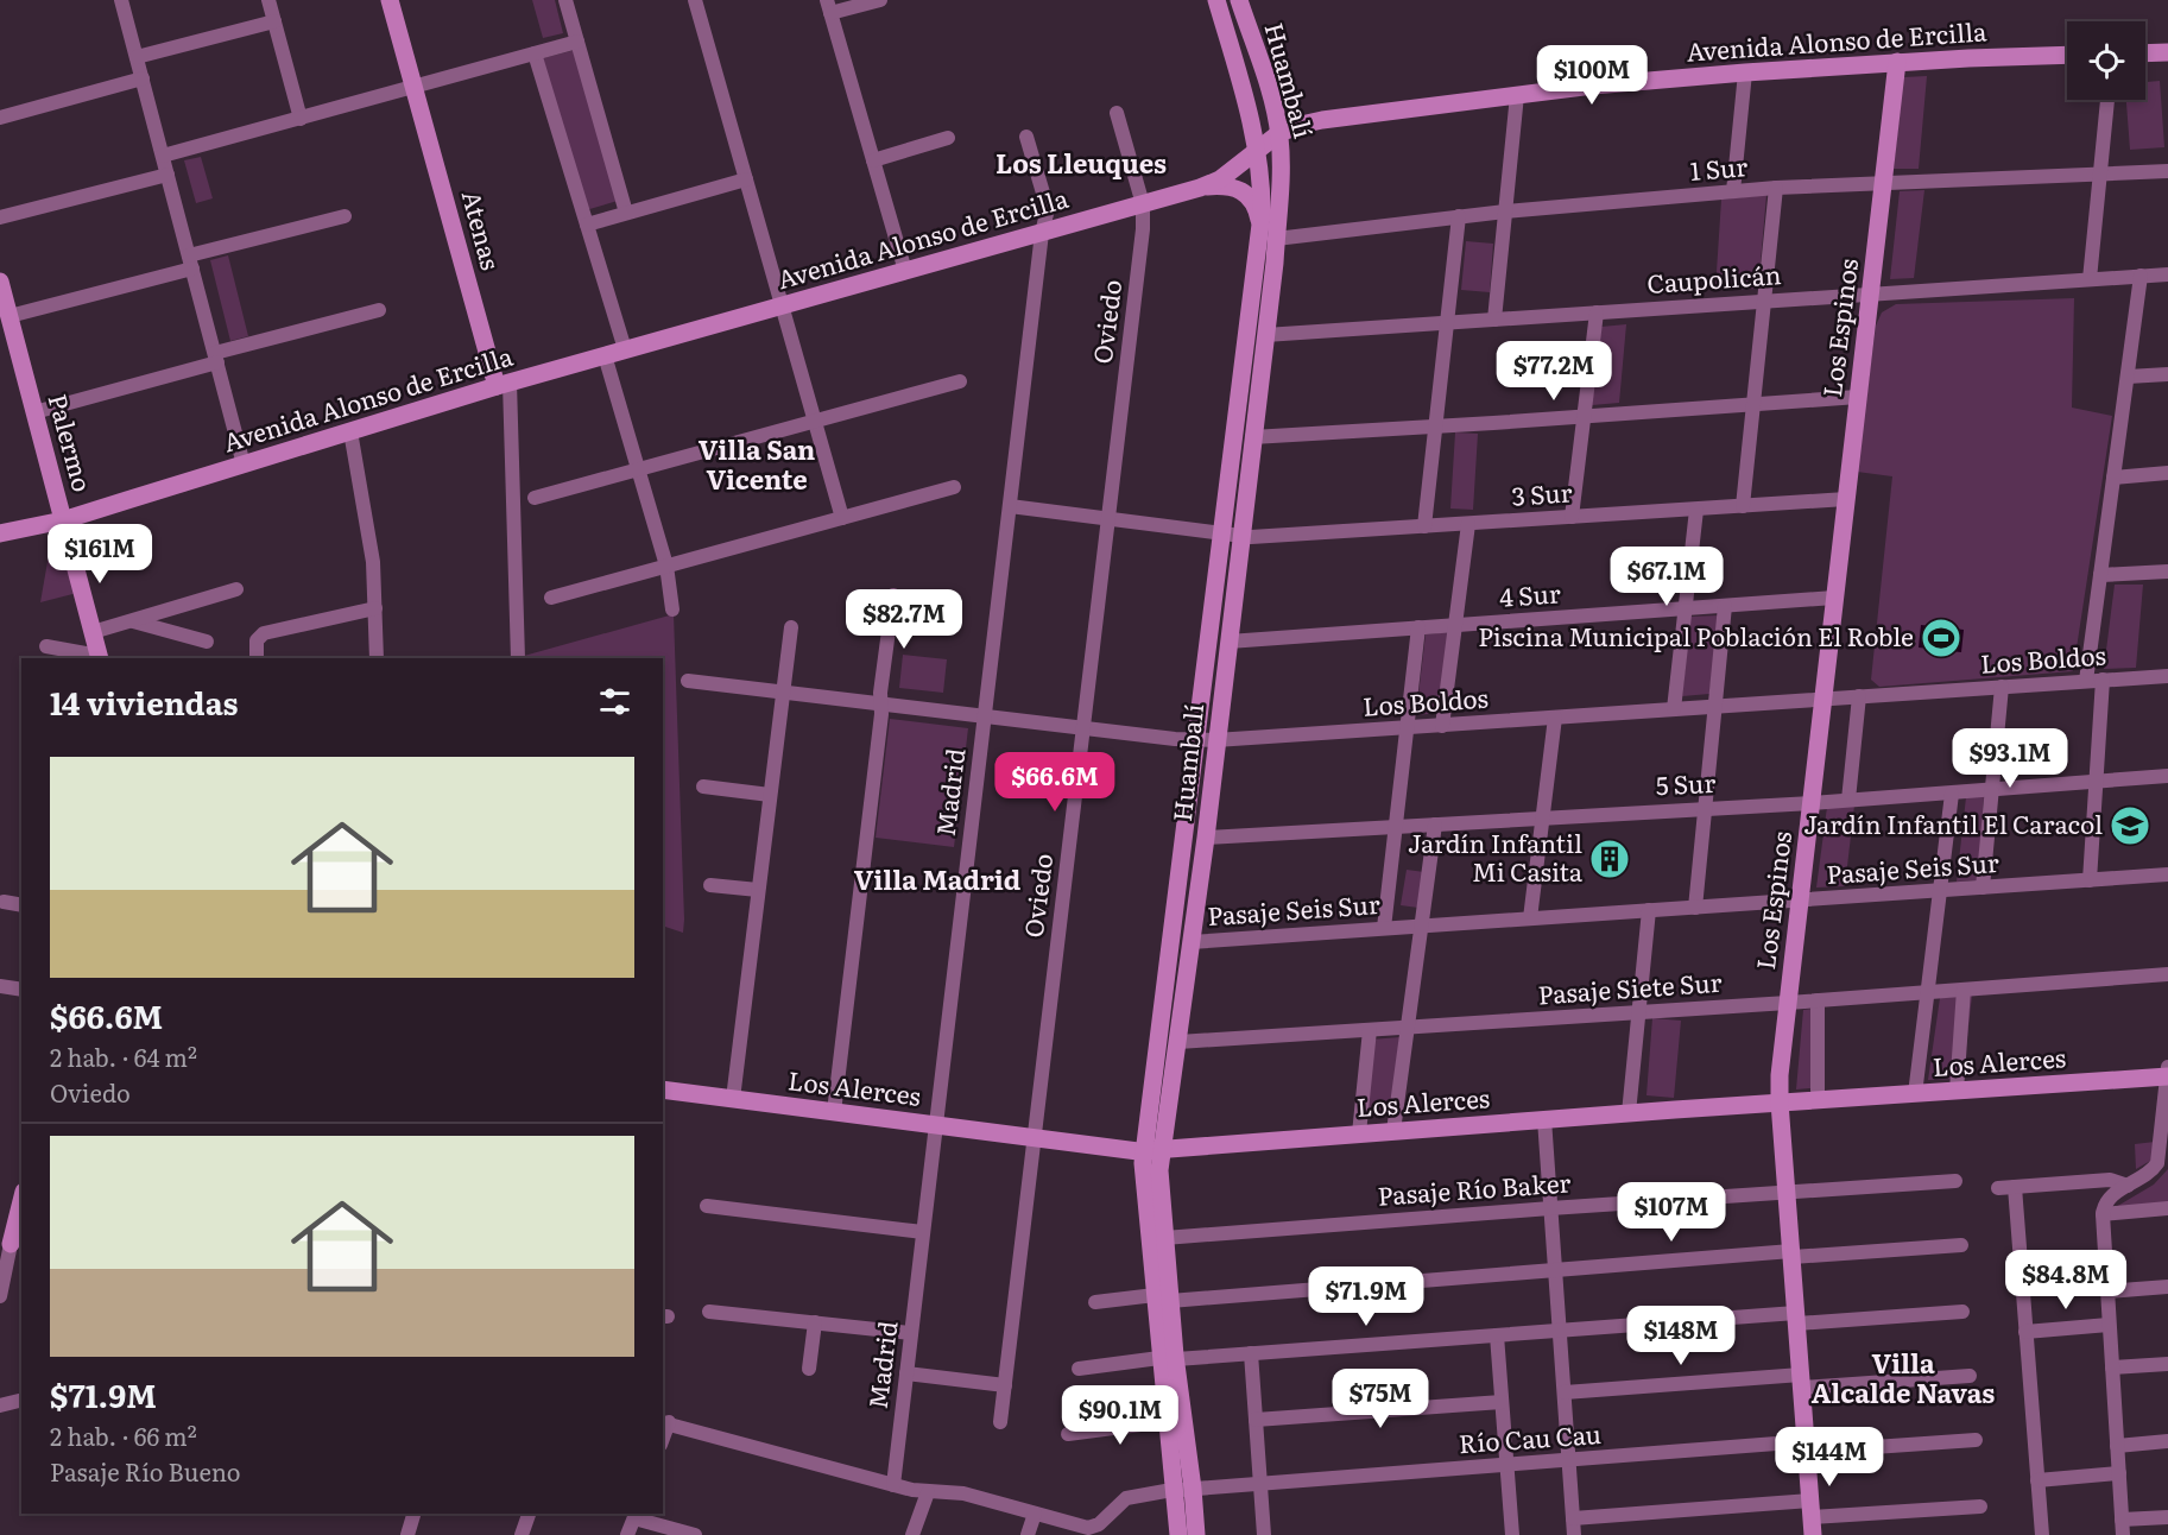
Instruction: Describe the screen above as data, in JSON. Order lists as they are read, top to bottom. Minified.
{"streets":{"street":["Avenida Alonso de Ercilla","Huambalí","1 Sur","Atenas","Caupolicán","Oviedo","Los Espinos","Palermo","3 Sur","4 Sur","Los Boldos","5 Sur","Madrid","Pasaje Seis Sur","Pasaje Siete Sur","Los Alerces","Pasaje Río Baker","Río Cau Cau"]},"crossings":[["Avenida Alonso de Ercilla","Huambalí"],["Avenida Alonso de Ercilla","Atenas"],["Avenida Alonso de Ercilla","Oviedo"],["Avenida Alonso de Ercilla","Los Espinos"],["Avenida Alonso de Ercilla","Palermo"],["Avenida Alonso de Ercilla","Madrid"],["Huambalí","1 Sur"],["Huambalí","Caupolicán"],["Huambalí","3 Sur"],["Huambalí","4 Sur"],["Huambalí","Los Boldos"],["Huambalí","5 Sur"],["Huambalí","Pasaje Seis Sur"],["Huambalí","Pasaje Siete Sur"],["Huambalí","Los Alerces"],["Huambalí","Pasaje Río Baker"],["Huambalí","Río Cau Cau"],["1 Sur","Los Espinos"],["Caupolicán","Los Espinos"],["Oviedo","3 Sur"],["Oviedo","Los Boldos"],["Oviedo","Los Alerces"],["Los Espinos","3 Sur"],["Los Espinos","4 Sur"],["Los Espinos","Los Boldos"],["Los Espinos","5 Sur"],["Los Espinos","Pasaje Seis Sur"],["Los Espinos","Pasaje Siete Sur"],["Los Espinos","Los Alerces"],["Los Espinos","Pasaje Río Baker"],["Los Espinos","Río Cau Cau"],["3 Sur","Madrid"],["Los Boldos","Madrid"],["Madrid","Los Alerces"]],"districts":["Los Lleuques","Villa San Vicente","Villa Madrid","Villa Alcalde Navas"],"places":{"sports":["Piscina Municipal Población El Roble"],"school or university":["Jardín Infantil El Caracol"],"building":["Jardín Infantil Mi Casita"]},"page":{"price":["$100M","$77.2M","$161M","$67.1M","$82.7M","$93.1M","$66.6M","$107M","$84.8M","$71.9M","$148M","$75M","$90.1M","$144M"],"heading":"14 viviendas","list":[{"name":"$66.6M","note":"2 hab. · 64 m² · Oviedo"},{"name":"$71.9M","note":"2 hab. · 66 m² · Pasaje Río Bueno"}]}}
